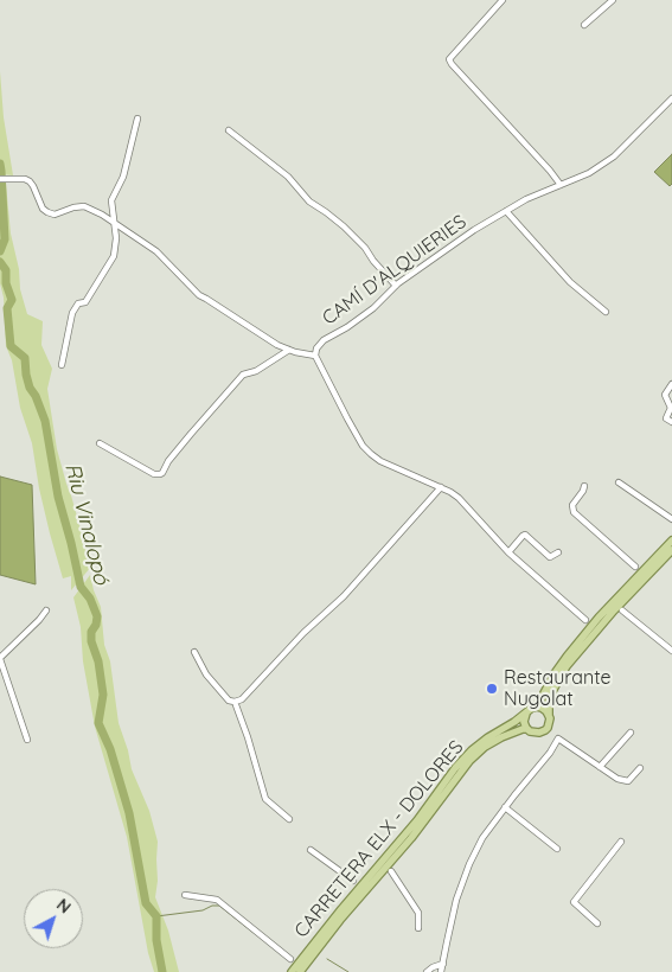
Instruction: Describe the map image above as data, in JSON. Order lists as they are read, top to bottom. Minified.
{"streets":{"main road":["CARRETERA ELX - DOLORES"],"street":["CAMÍ D'ALQUIERIES"]},"water":["Riu Vinalopó"],"places":["Restaurante Nugolat"],"north":"top right"}
